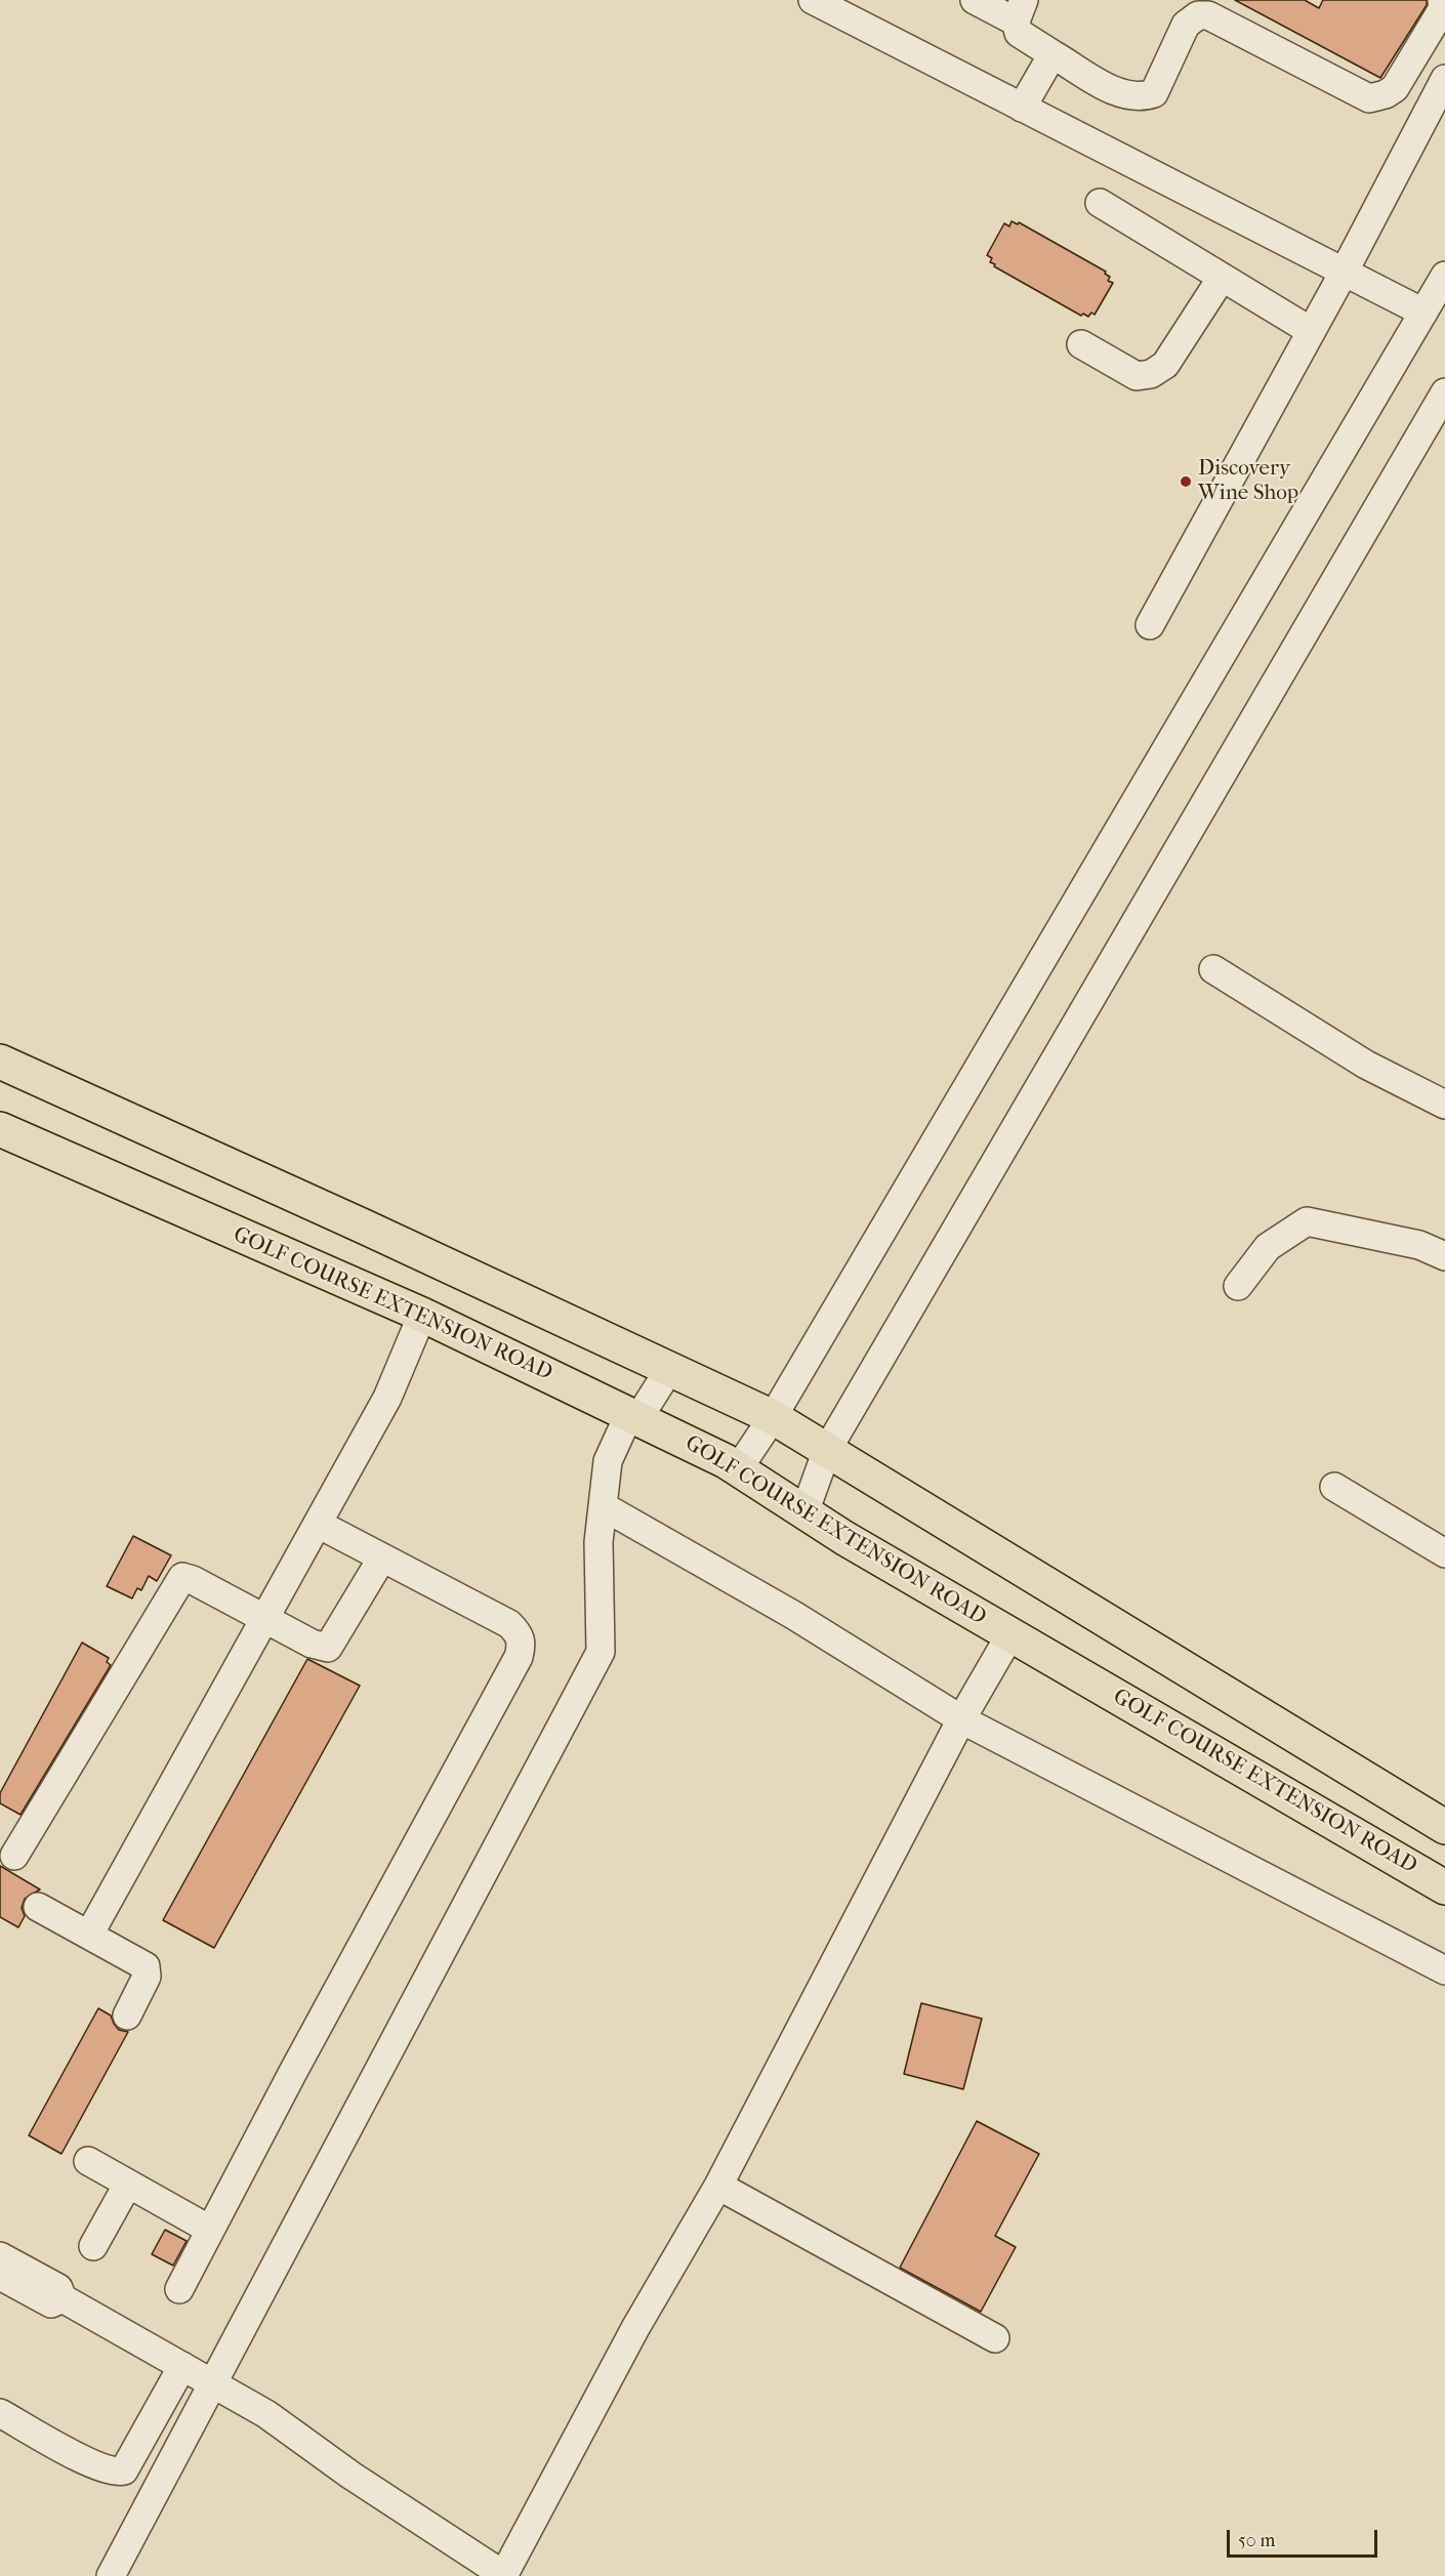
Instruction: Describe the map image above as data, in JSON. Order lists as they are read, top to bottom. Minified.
{"streets":{"main road":["GOLF COURSE EXTENSION ROAD"]},"places":["Discovery Wine Shop"],"scale_bar":"50 m"}
